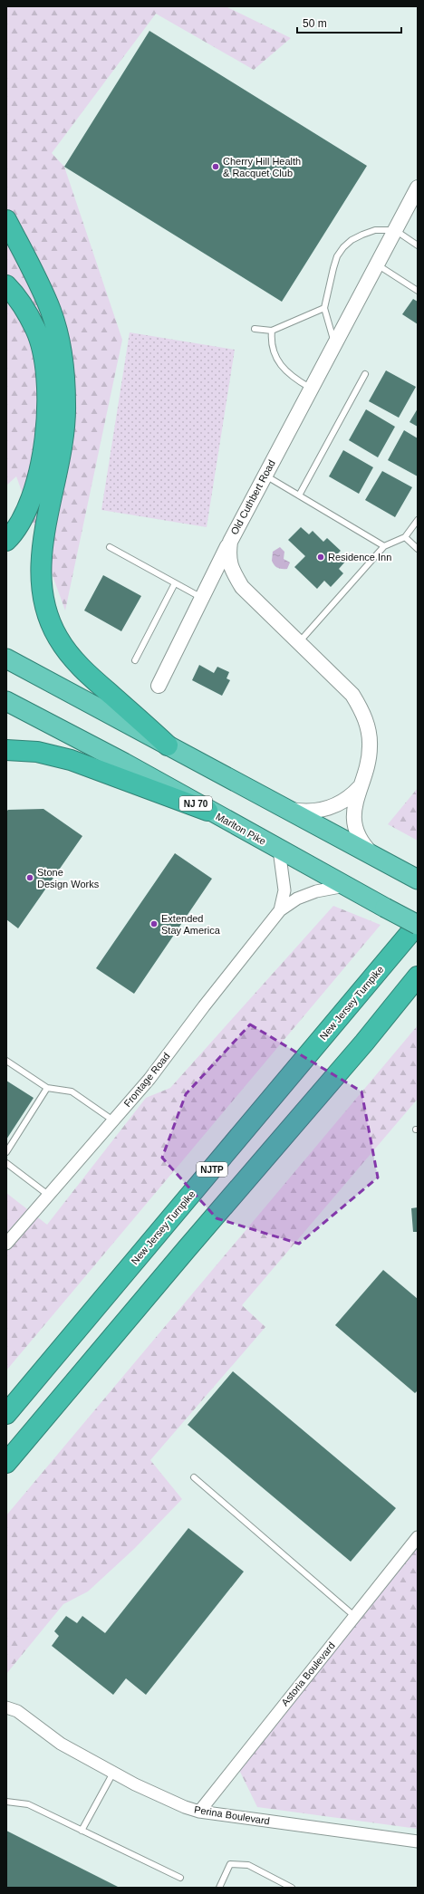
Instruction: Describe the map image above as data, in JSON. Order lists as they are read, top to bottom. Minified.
{"streets":{"highway":["NJ 70","Marlton Pike","New Jersey Turnpike","NJTP"],"street":["Old Cuthbert Road","Frontage Road","Astoria Boulevard","Perina Boulevard"]},"crossings":[["Marlton Pike","New Jersey Turnpike"],["Marlton Pike","Frontage Road"],["Astoria Boulevard","Perina Boulevard"]],"places":["Cherry Hill Health & Racquet Club","Residence Inn","Stone Design Works","Extended Stay America"],"scale_bar":"50 m"}
